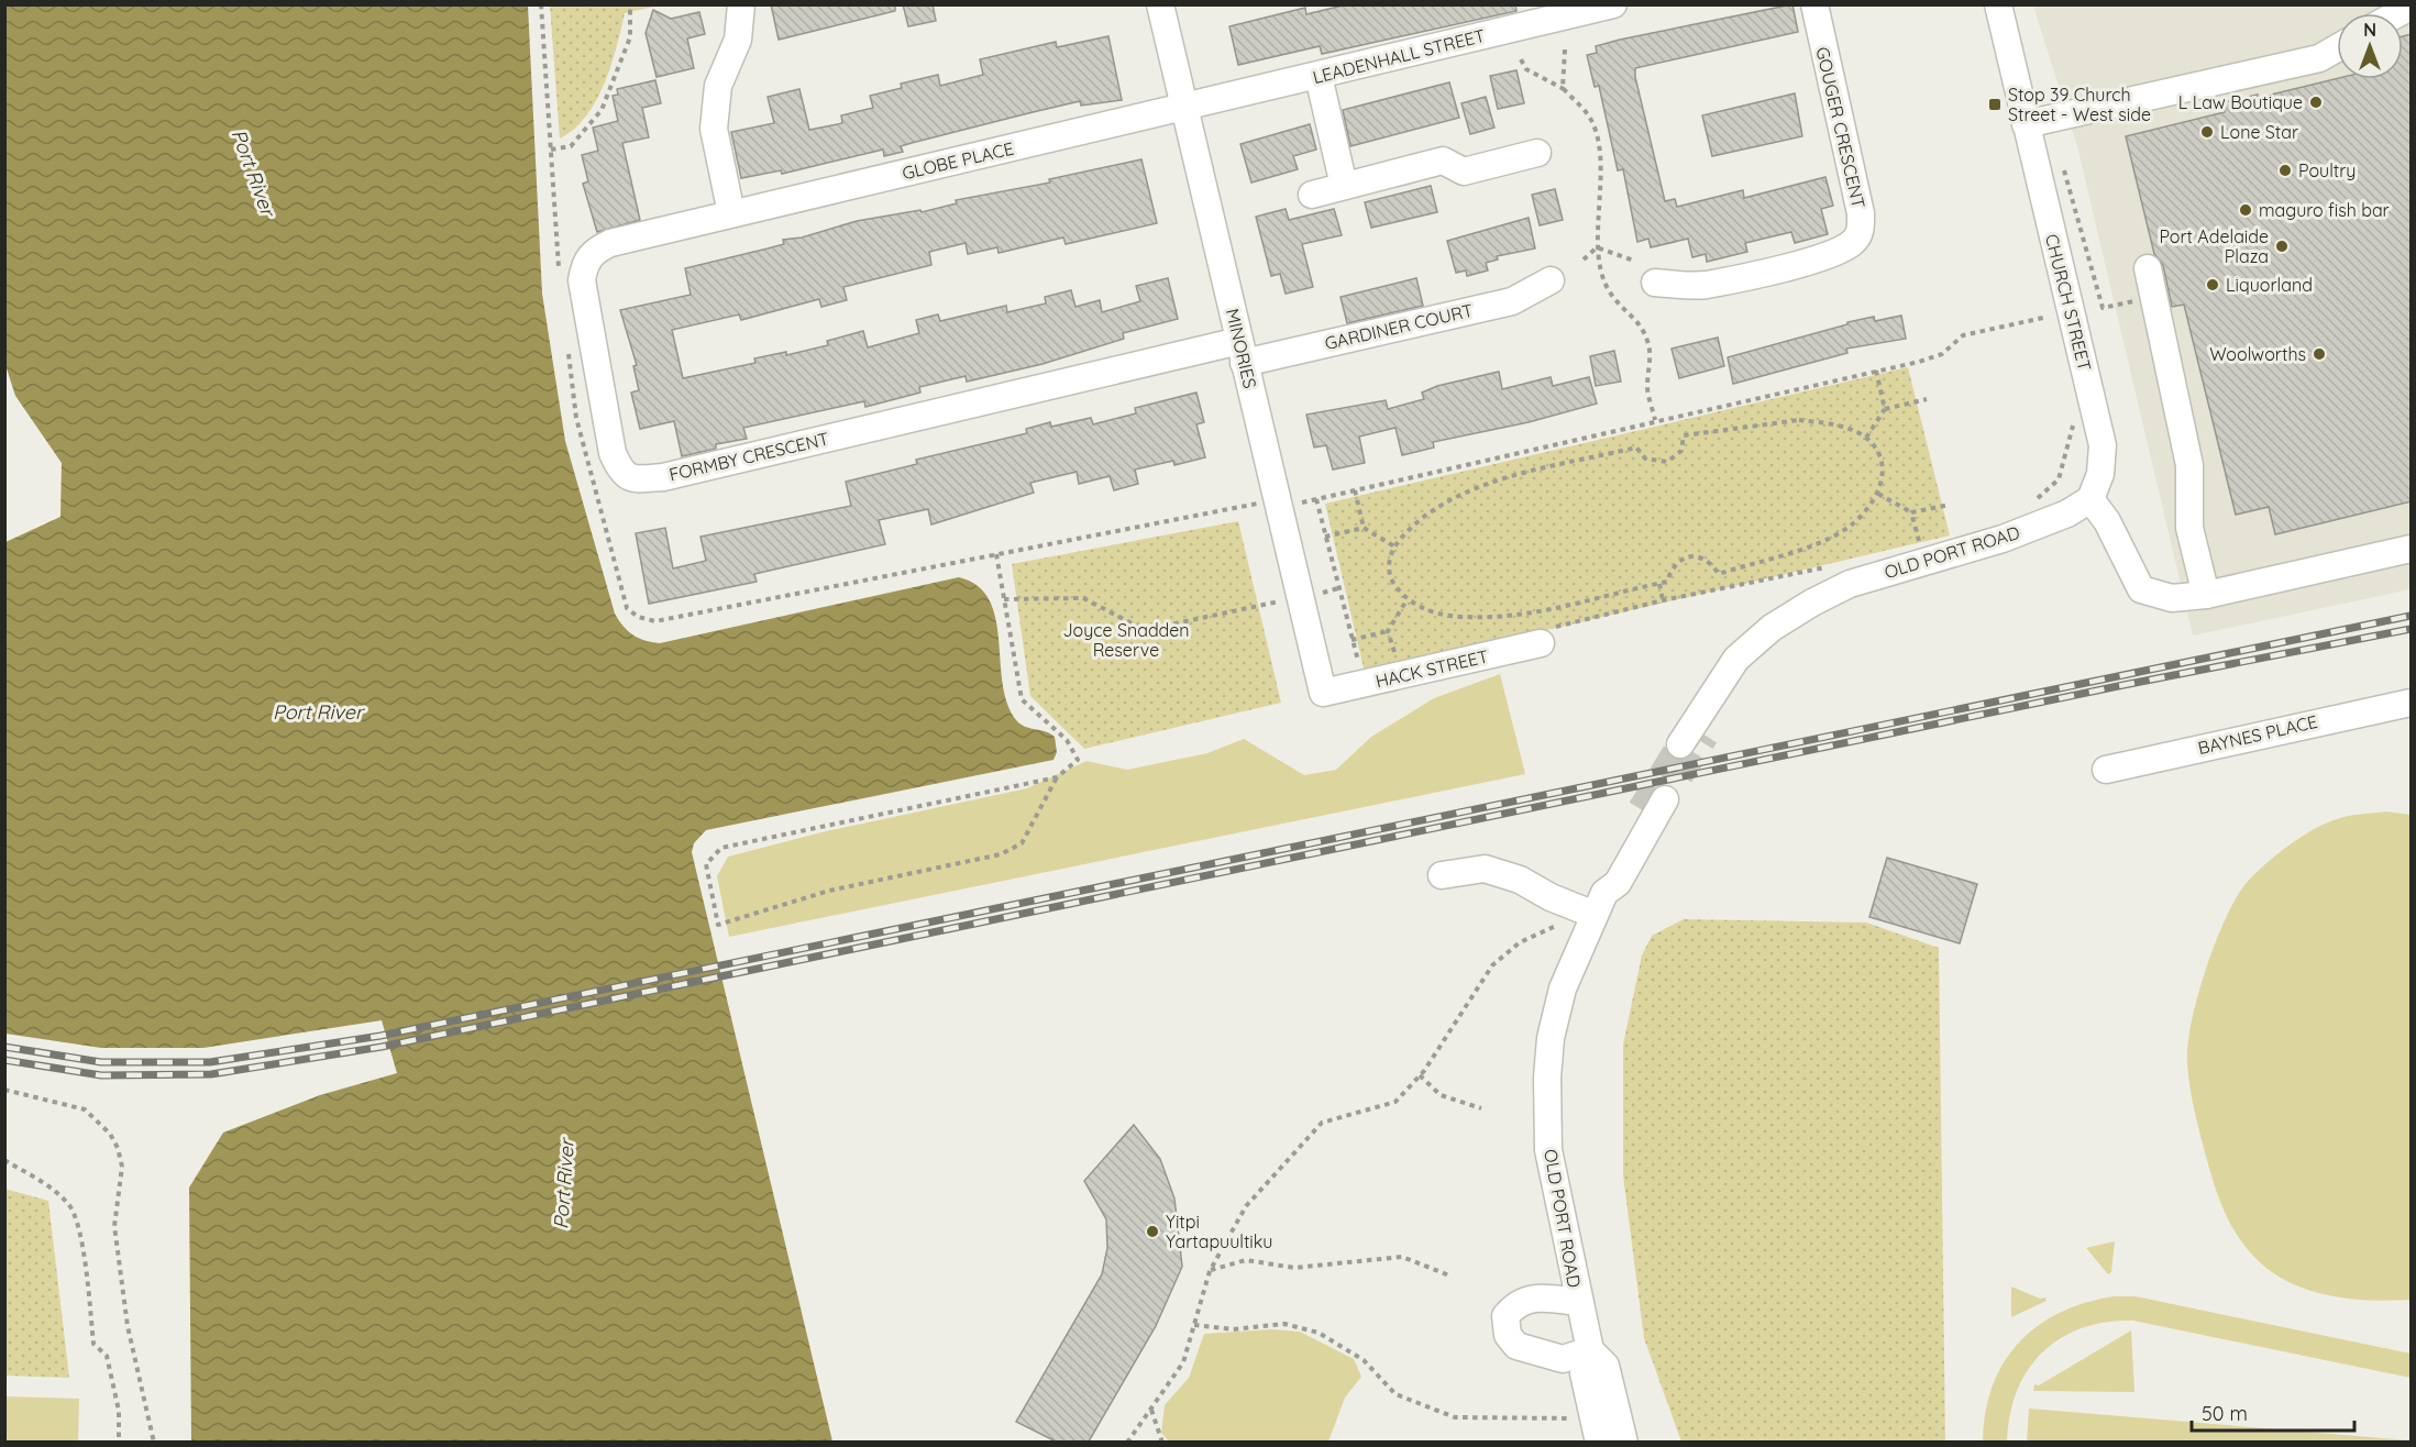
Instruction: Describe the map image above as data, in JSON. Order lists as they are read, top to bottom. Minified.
{"streets":{"street":["LEADENHALL STREET","GOUGER CRESCENT","GLOBE PLACE","CHURCH STREET","GARDINER COURT","MINORIES","FORMBY CRESCENT","OLD PORT ROAD","HACK STREET","BAYNES PLACE"]},"crossings":[["LEADENHALL STREET","GLOBE PLACE"],["LEADENHALL STREET","MINORIES"],["GLOBE PLACE","MINORIES"],["GLOBE PLACE","FORMBY CRESCENT"],["CHURCH STREET","OLD PORT ROAD"],["GARDINER COURT","MINORIES"],["GARDINER COURT","FORMBY CRESCENT"],["MINORIES","FORMBY CRESCENT"],["MINORIES","HACK STREET"]],"water":["Port River"],"parks":["Joyce Snadden Reserve"],"places":{"other":["L Law Boutique","Lone Star","Poultry","maguro fish bar","Port Adelaide Plaza","Liquorland","Woolworths","Yitpi Yartapuultiku"],"transit":["Stop 39 Church Street - West side"]},"scale_bar":"50 m","north":"top"}
